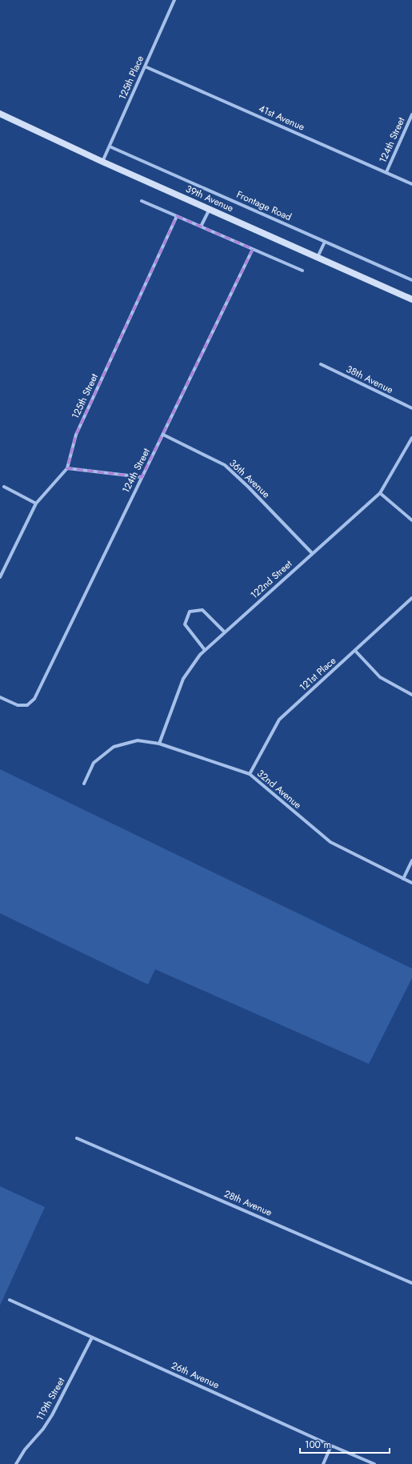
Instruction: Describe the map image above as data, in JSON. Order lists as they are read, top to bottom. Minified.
{"streets":{"main road":["39th Avenue"],"street":["125th Place","41st Avenue","124th Street","Frontage Road","38th Avenue","125th Street","36th Avenue","122nd Street","121st Place","32nd Avenue","28th Avenue","26th Avenue","119th Street"]},"crossings":[["125th Place","41st Avenue"],["125th Place","39th Avenue"],["125th Place","Frontage Road"],["41st Avenue","124th Street"],["124th Street","36th Avenue"],["36th Avenue","122nd Street"],["122nd Street","32nd Avenue"],["121st Place","32nd Avenue"],["26th Avenue","119th Street"]],"scale_bar":"100 m"}
